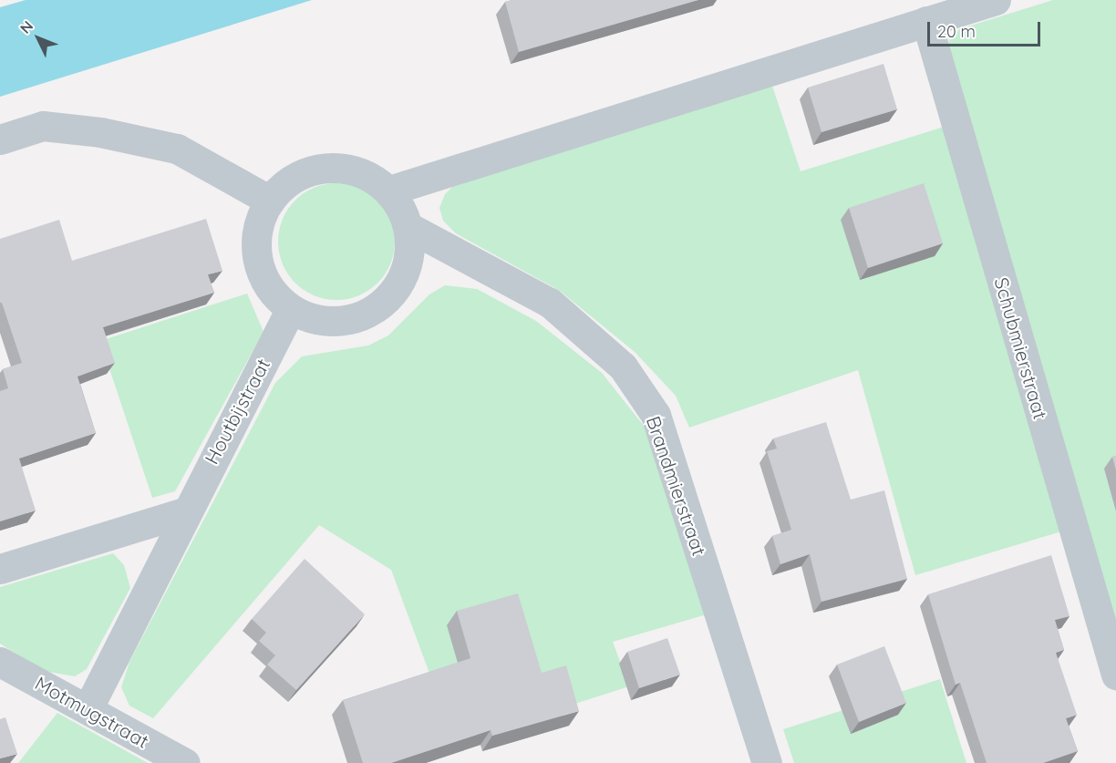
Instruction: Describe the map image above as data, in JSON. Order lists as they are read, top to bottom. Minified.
{"streets":{"street":["Schubmierstraat","Houtbijstraat","Brandmierstraat","Motmugstraat"]},"crossings":[["Houtbijstraat","Brandmierstraat"],["Houtbijstraat","Motmugstraat"]],"scale_bar":"20 m","north":"top left"}
